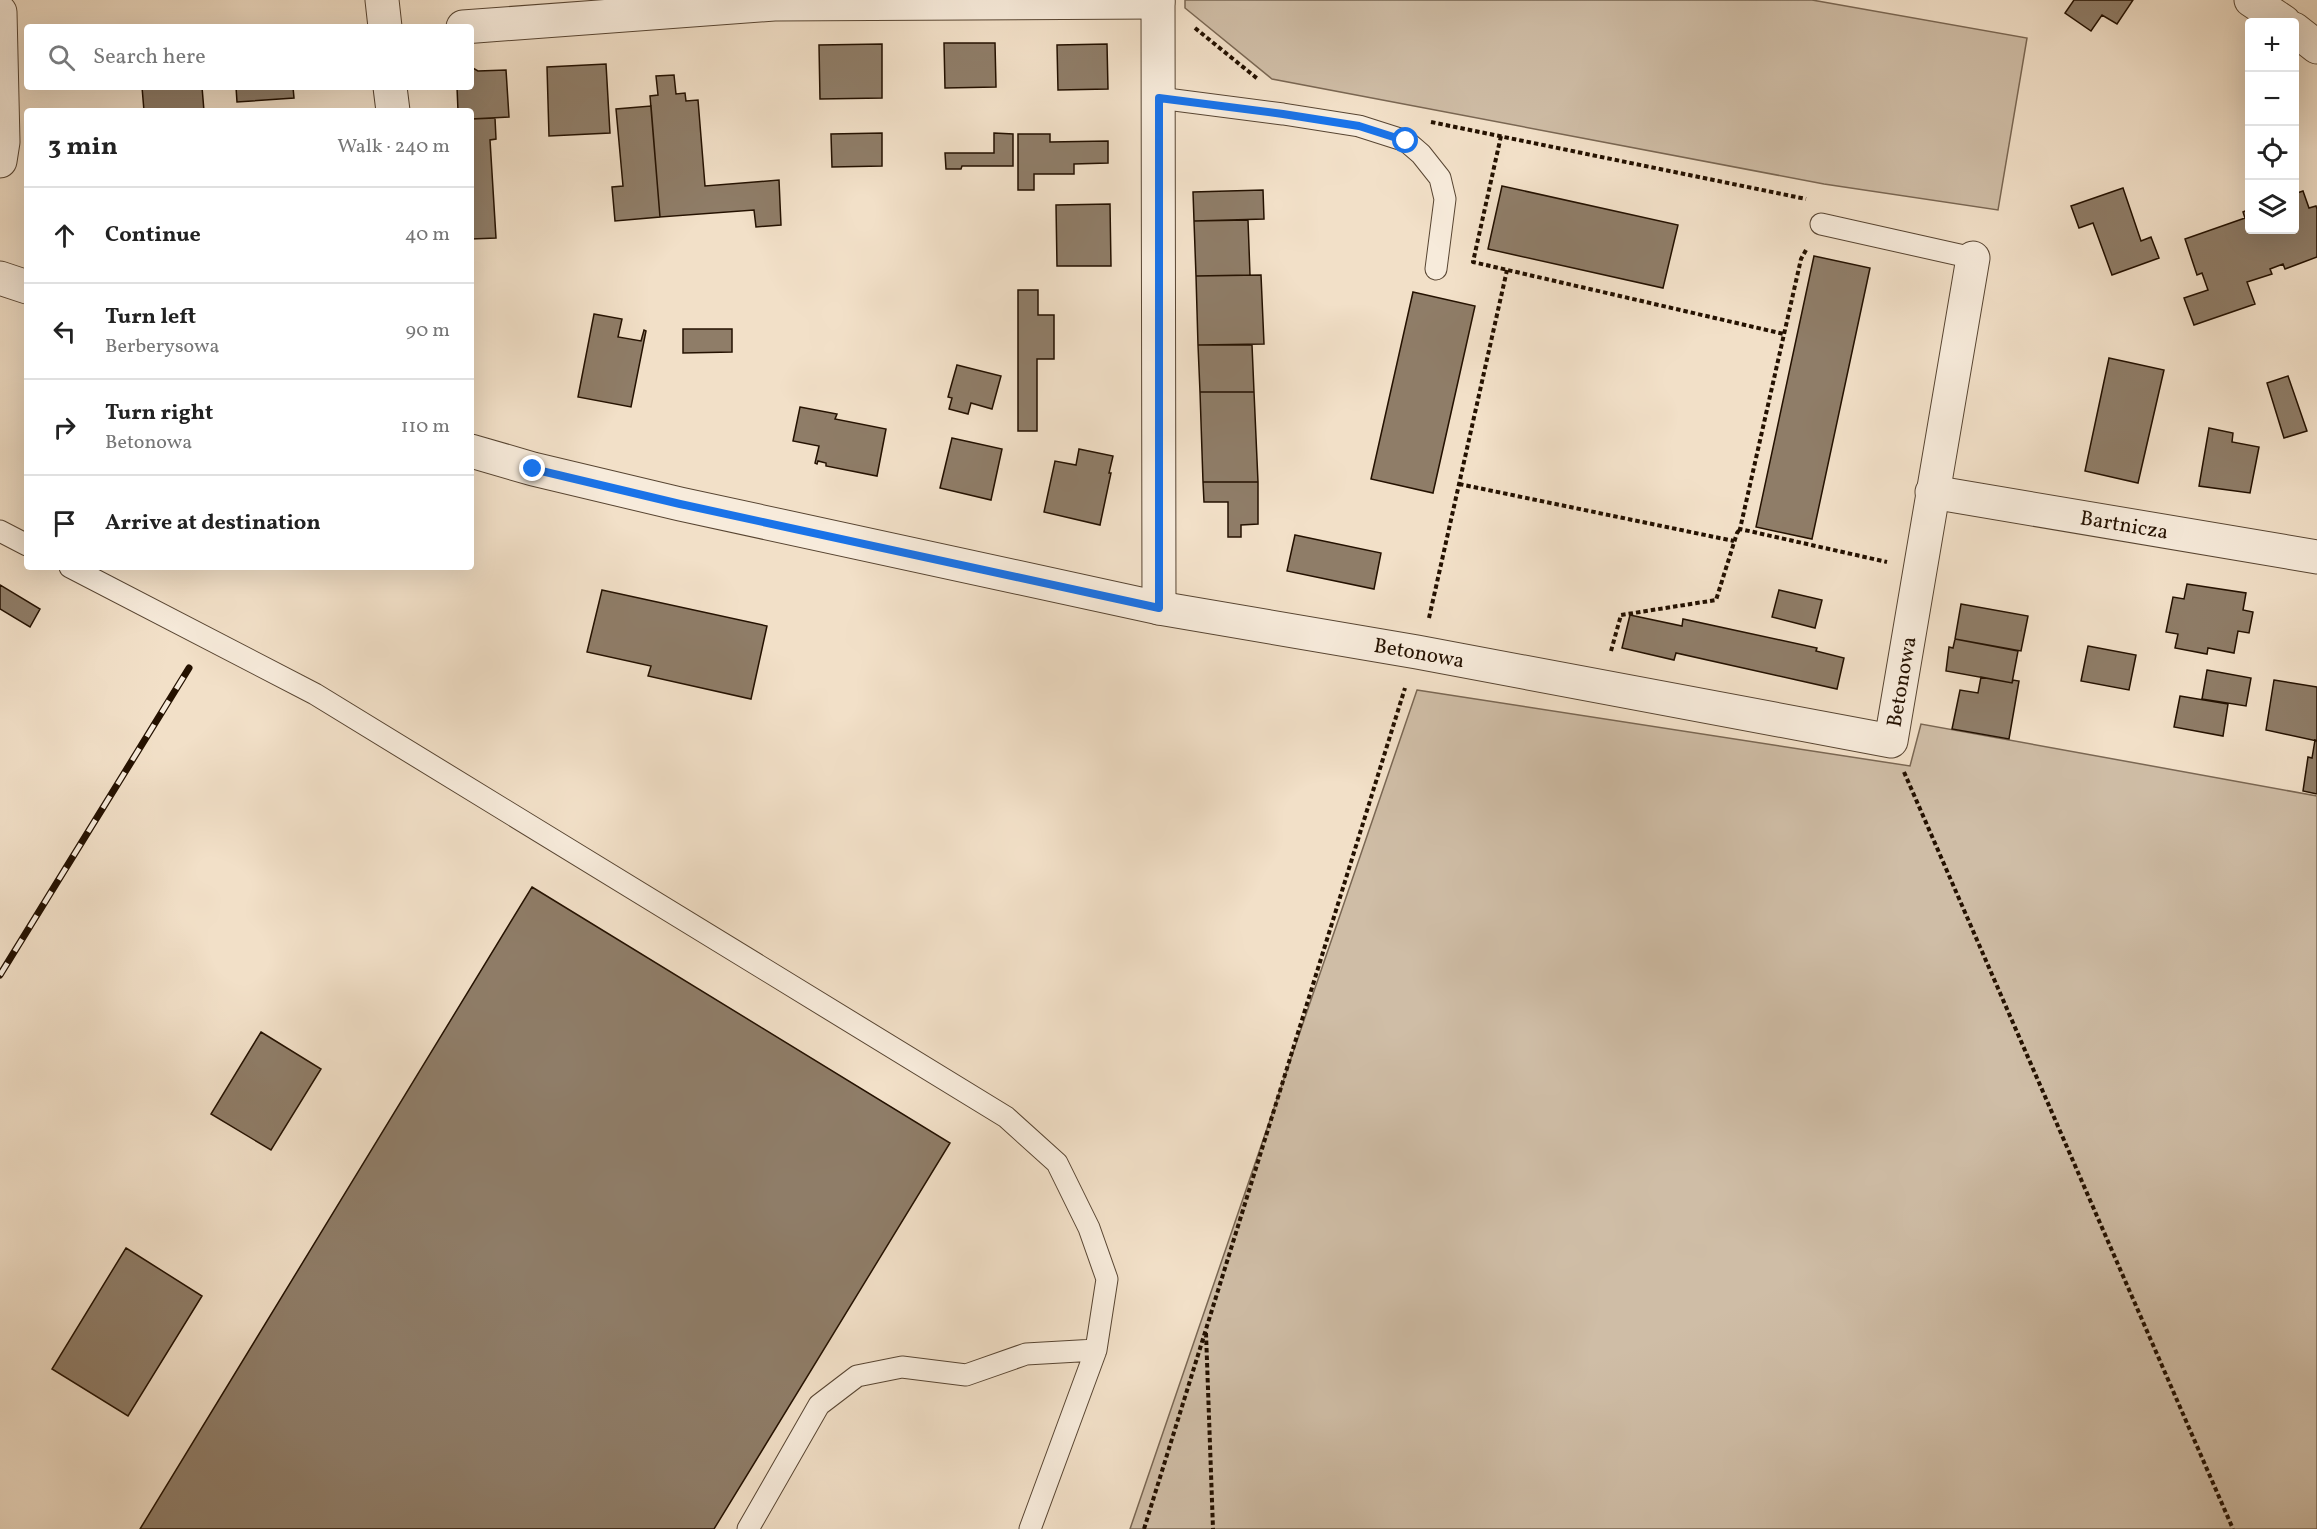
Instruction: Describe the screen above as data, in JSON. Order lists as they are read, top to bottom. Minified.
{"streets":{"street":["Bartnicza","Betonowa"]},"crossings":[["Bartnicza","Betonowa"]],"page":{"map_buttons":["+","−"],"search":"Search here","heading":["3 min","Walk · 240 m"],"list":[["Continue","40 m"],["Turn left","Berberysowa","90 m"],["Turn right","Betonowa","110 m"],"Arrive at destination"]}}
